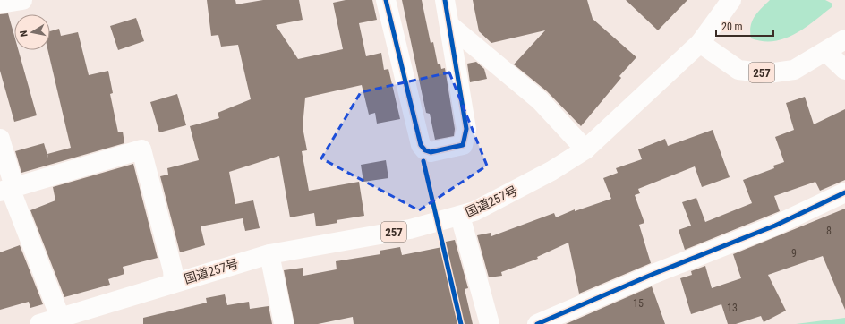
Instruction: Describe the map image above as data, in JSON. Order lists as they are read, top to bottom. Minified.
{"streets":{"main road":["257","国道257号"]},"crossings":[["257","国道257号"]],"house_numbers":["8","9","15","13"],"scale_bar":"20 m","north":"left"}
